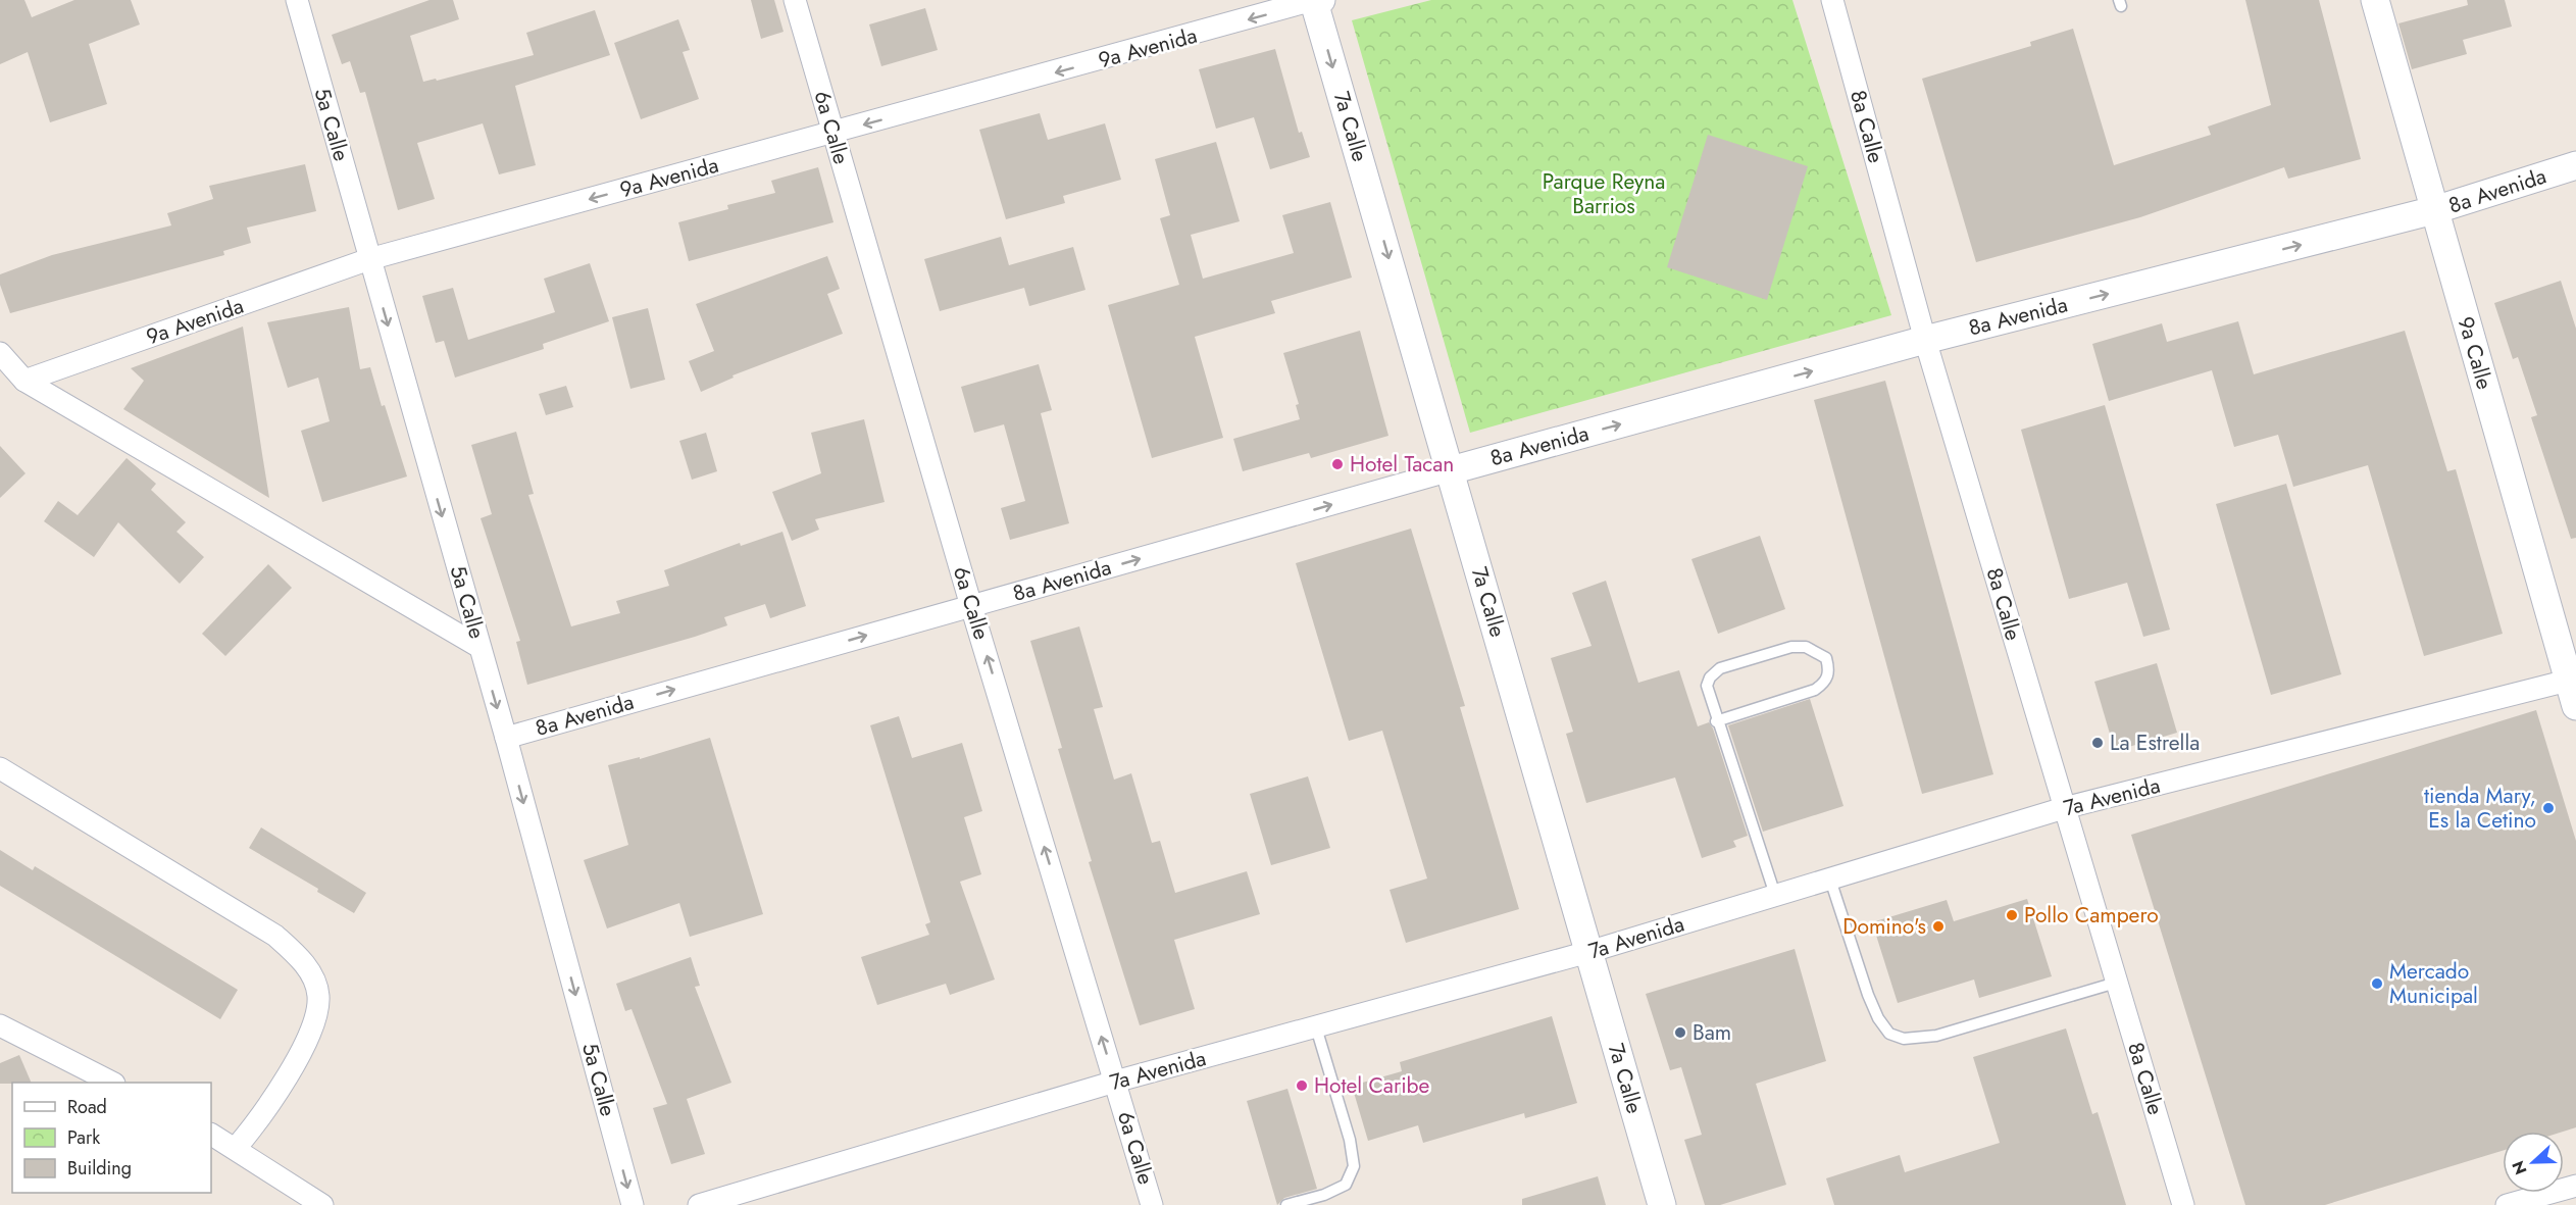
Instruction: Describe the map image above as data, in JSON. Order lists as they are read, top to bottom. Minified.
{"streets":{"street":["9a Avenida","5a Calle","7a Calle","8a Calle","6a Calle","8a Avenida","9a Calle","7a Avenida"]},"crossings":[["9a Avenida","5a Calle"],["9a Avenida","7a Calle"],["9a Avenida","6a Calle"],["5a Calle","8a Avenida"],["7a Calle","8a Avenida"],["7a Calle","7a Avenida"],["8a Calle","8a Avenida"],["8a Calle","7a Avenida"],["6a Calle","8a Avenida"],["6a Calle","7a Avenida"],["8a Avenida","9a Calle"],["9a Calle","7a Avenida"]],"one_way":["9a Avenida","5a Calle","7a Calle","6a Calle","8a Avenida"],"parks":["Parque Reyna Barrios"],"places":["Hotel Tacan","La Estrella","tienda Mary, Es la Cetino","Pollo Campero","Domino's","Mercado Municipal","Bam","Hotel Caribe"],"legend":["Road","Park","Building"],"north":"left"}
